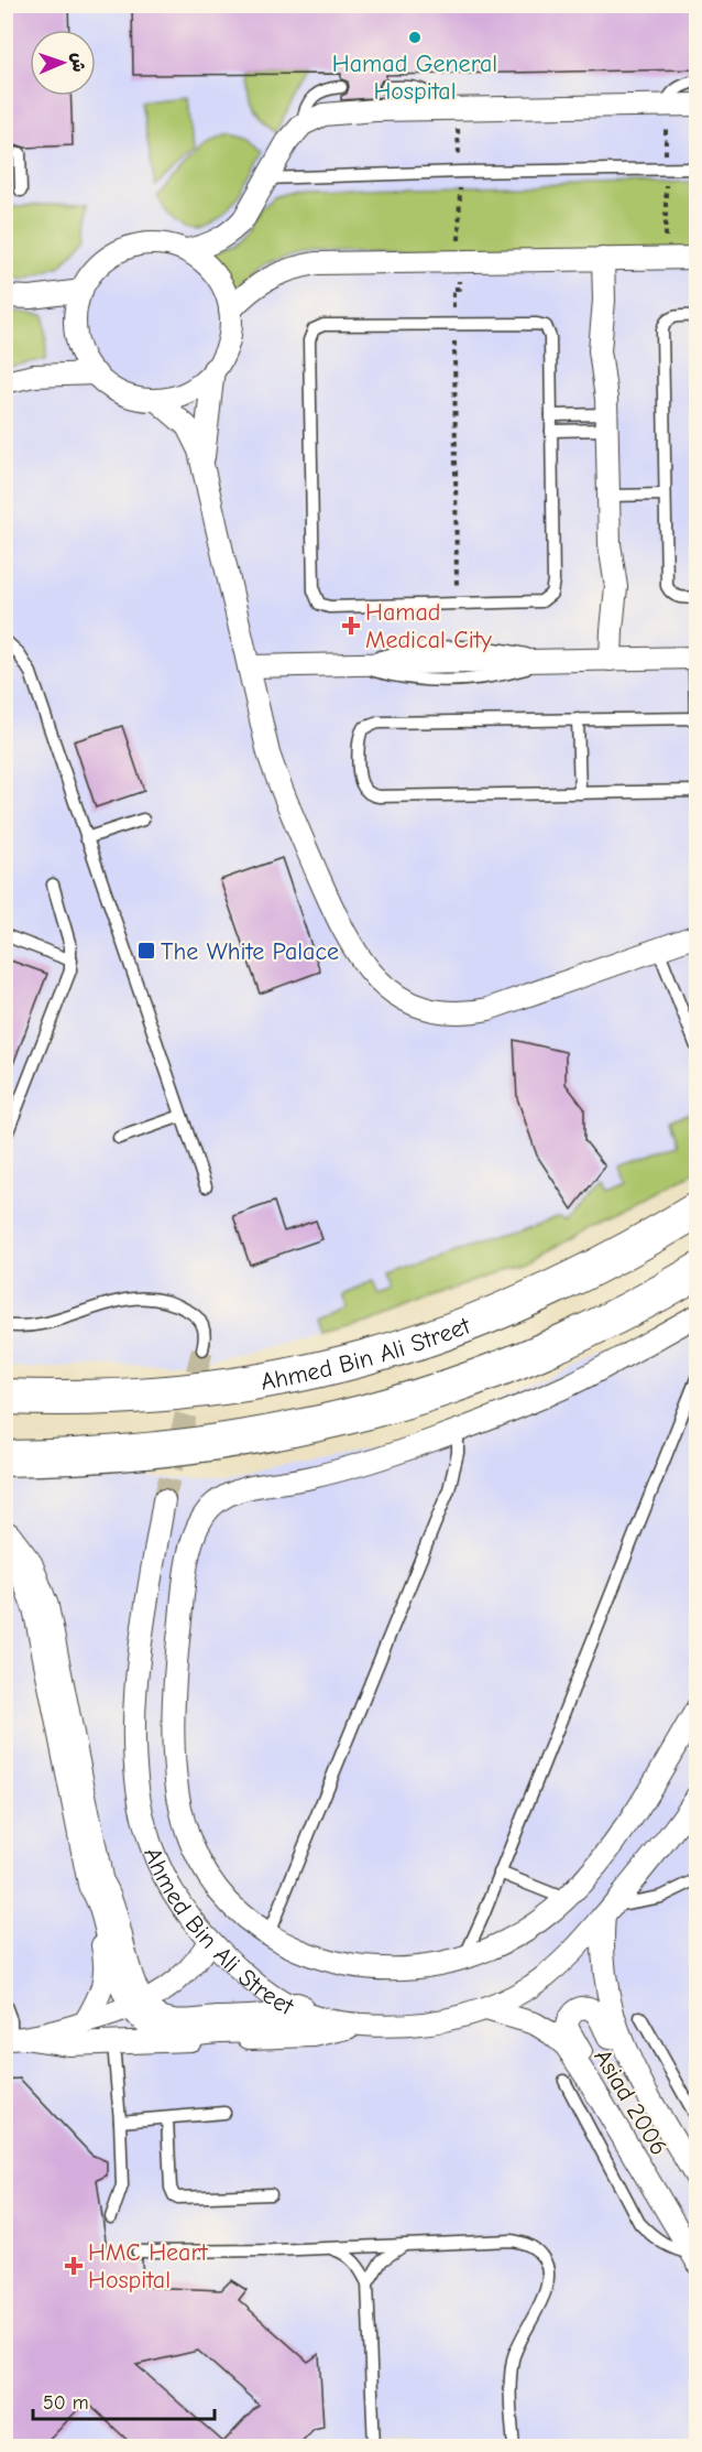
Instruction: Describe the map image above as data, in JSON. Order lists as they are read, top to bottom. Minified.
{"streets":{"main road":["Ahmed Bin Ali Street"],"street":["Asiad 2006"]},"crossings":[["Ahmed Bin Ali Street","Asiad 2006"]],"places":{"other":["Hamad General Hospital"],"health":["Hamad Medical City","HMC Heart Hospital"],"transit":["The White Palace"]},"scale_bar":"50 m","north":"right"}
